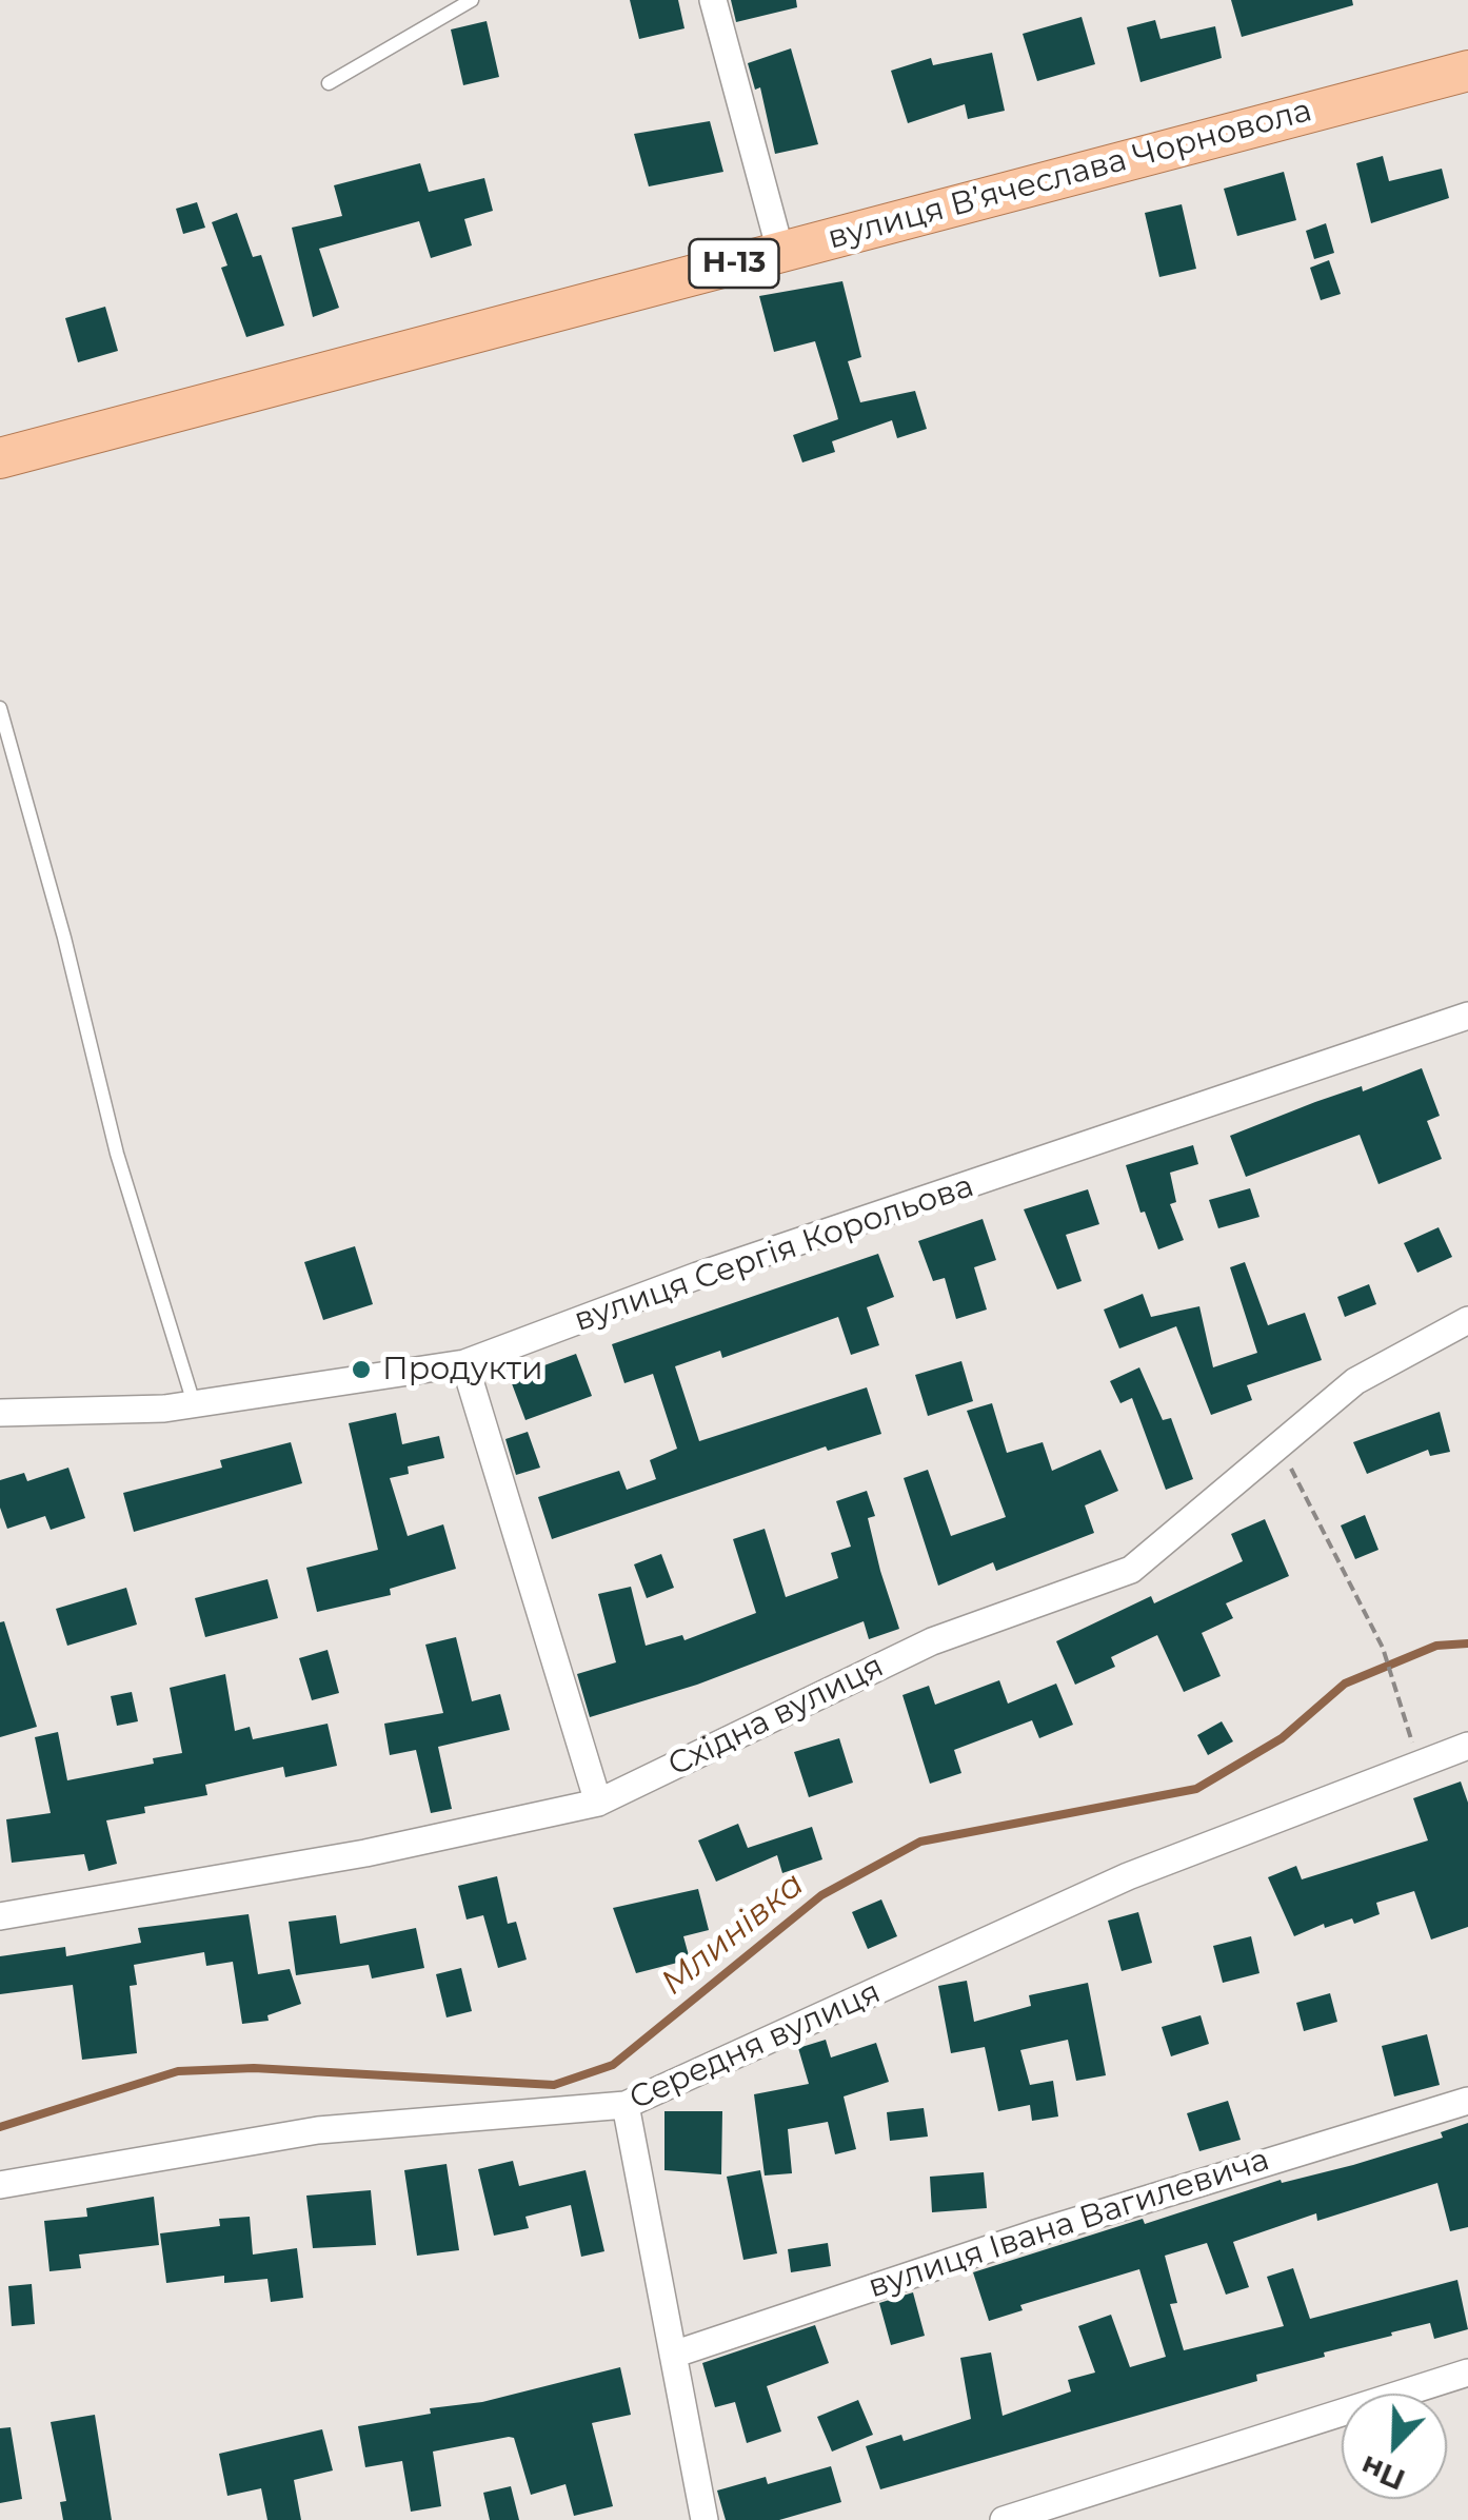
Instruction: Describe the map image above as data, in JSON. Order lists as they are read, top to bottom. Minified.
{"streets":{"main road":["вулиця Вʼячеслава Чорновола","Н-13"],"street":["вулиця Сергія Корольова","Східна вулиця","Середня вулиця","вулиця Івана Вагилевича"]},"water":["Млинівка"],"places":["Продукти"],"north":"bottom left"}
